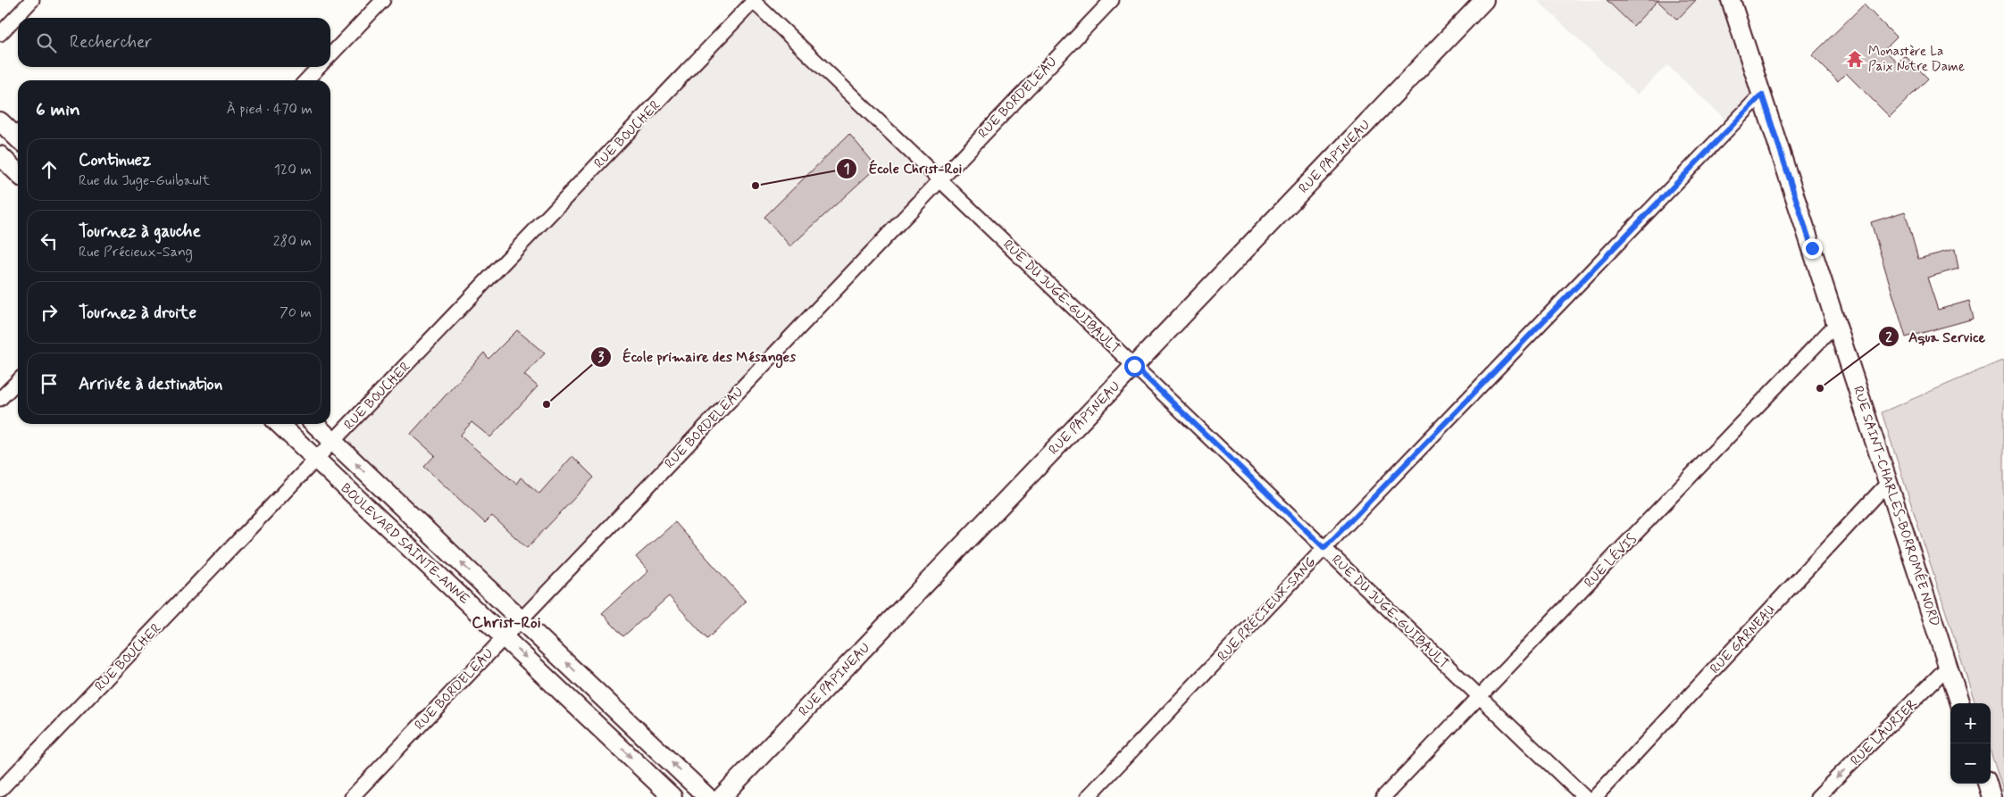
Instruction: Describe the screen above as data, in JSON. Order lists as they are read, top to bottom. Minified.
{"streets":{"street":["RUE BORDELEAU","RUE BOUCHER","RUE PAPINEAU","RUE DU JUGE-GUIBAULT","RUE SAINT-CHARLES-BORROMÉE NORD","BOULEVARD SAINTE-ANNE","RUE LÉVIS","RUE PRÉCIEUX-SANG","RUE GARNEAU","RUE LAURIER"]},"crossings":[["RUE BORDELEAU","RUE DU JUGE-GUIBAULT"],["RUE BORDELEAU","BOULEVARD SAINTE-ANNE"],["RUE BOUCHER","RUE DU JUGE-GUIBAULT"],["RUE BOUCHER","BOULEVARD SAINTE-ANNE"],["RUE PAPINEAU","RUE DU JUGE-GUIBAULT"],["RUE DU JUGE-GUIBAULT","RUE LÉVIS"],["RUE DU JUGE-GUIBAULT","RUE PRÉCIEUX-SANG"],["RUE SAINT-CHARLES-BORROMÉE NORD","RUE LÉVIS"],["RUE SAINT-CHARLES-BORROMÉE NORD","RUE PRÉCIEUX-SANG"],["RUE SAINT-CHARLES-BORROMÉE NORD","RUE GARNEAU"],["RUE SAINT-CHARLES-BORROMÉE NORD","RUE LAURIER"]],"one_way":["RUE LAURIER"],"districts":["Christ-Roi"],"places":{"temple":["Monastère La Paix Notre Dame"],"other":["École Christ-Roi","Aqua Service","École primaire des Mésanges"]},"page":{"search":"Rechercher","heading":["6 min","À pied · 470 m"],"list":[["Continuez","Rue du Juge-Guibault","120 m"],["Tournez à gauche","Rue Précieux-Sang","280 m"],["Tournez à droite","70 m"],"Arrivée à destination"],"map_buttons":["+","−"]}}
